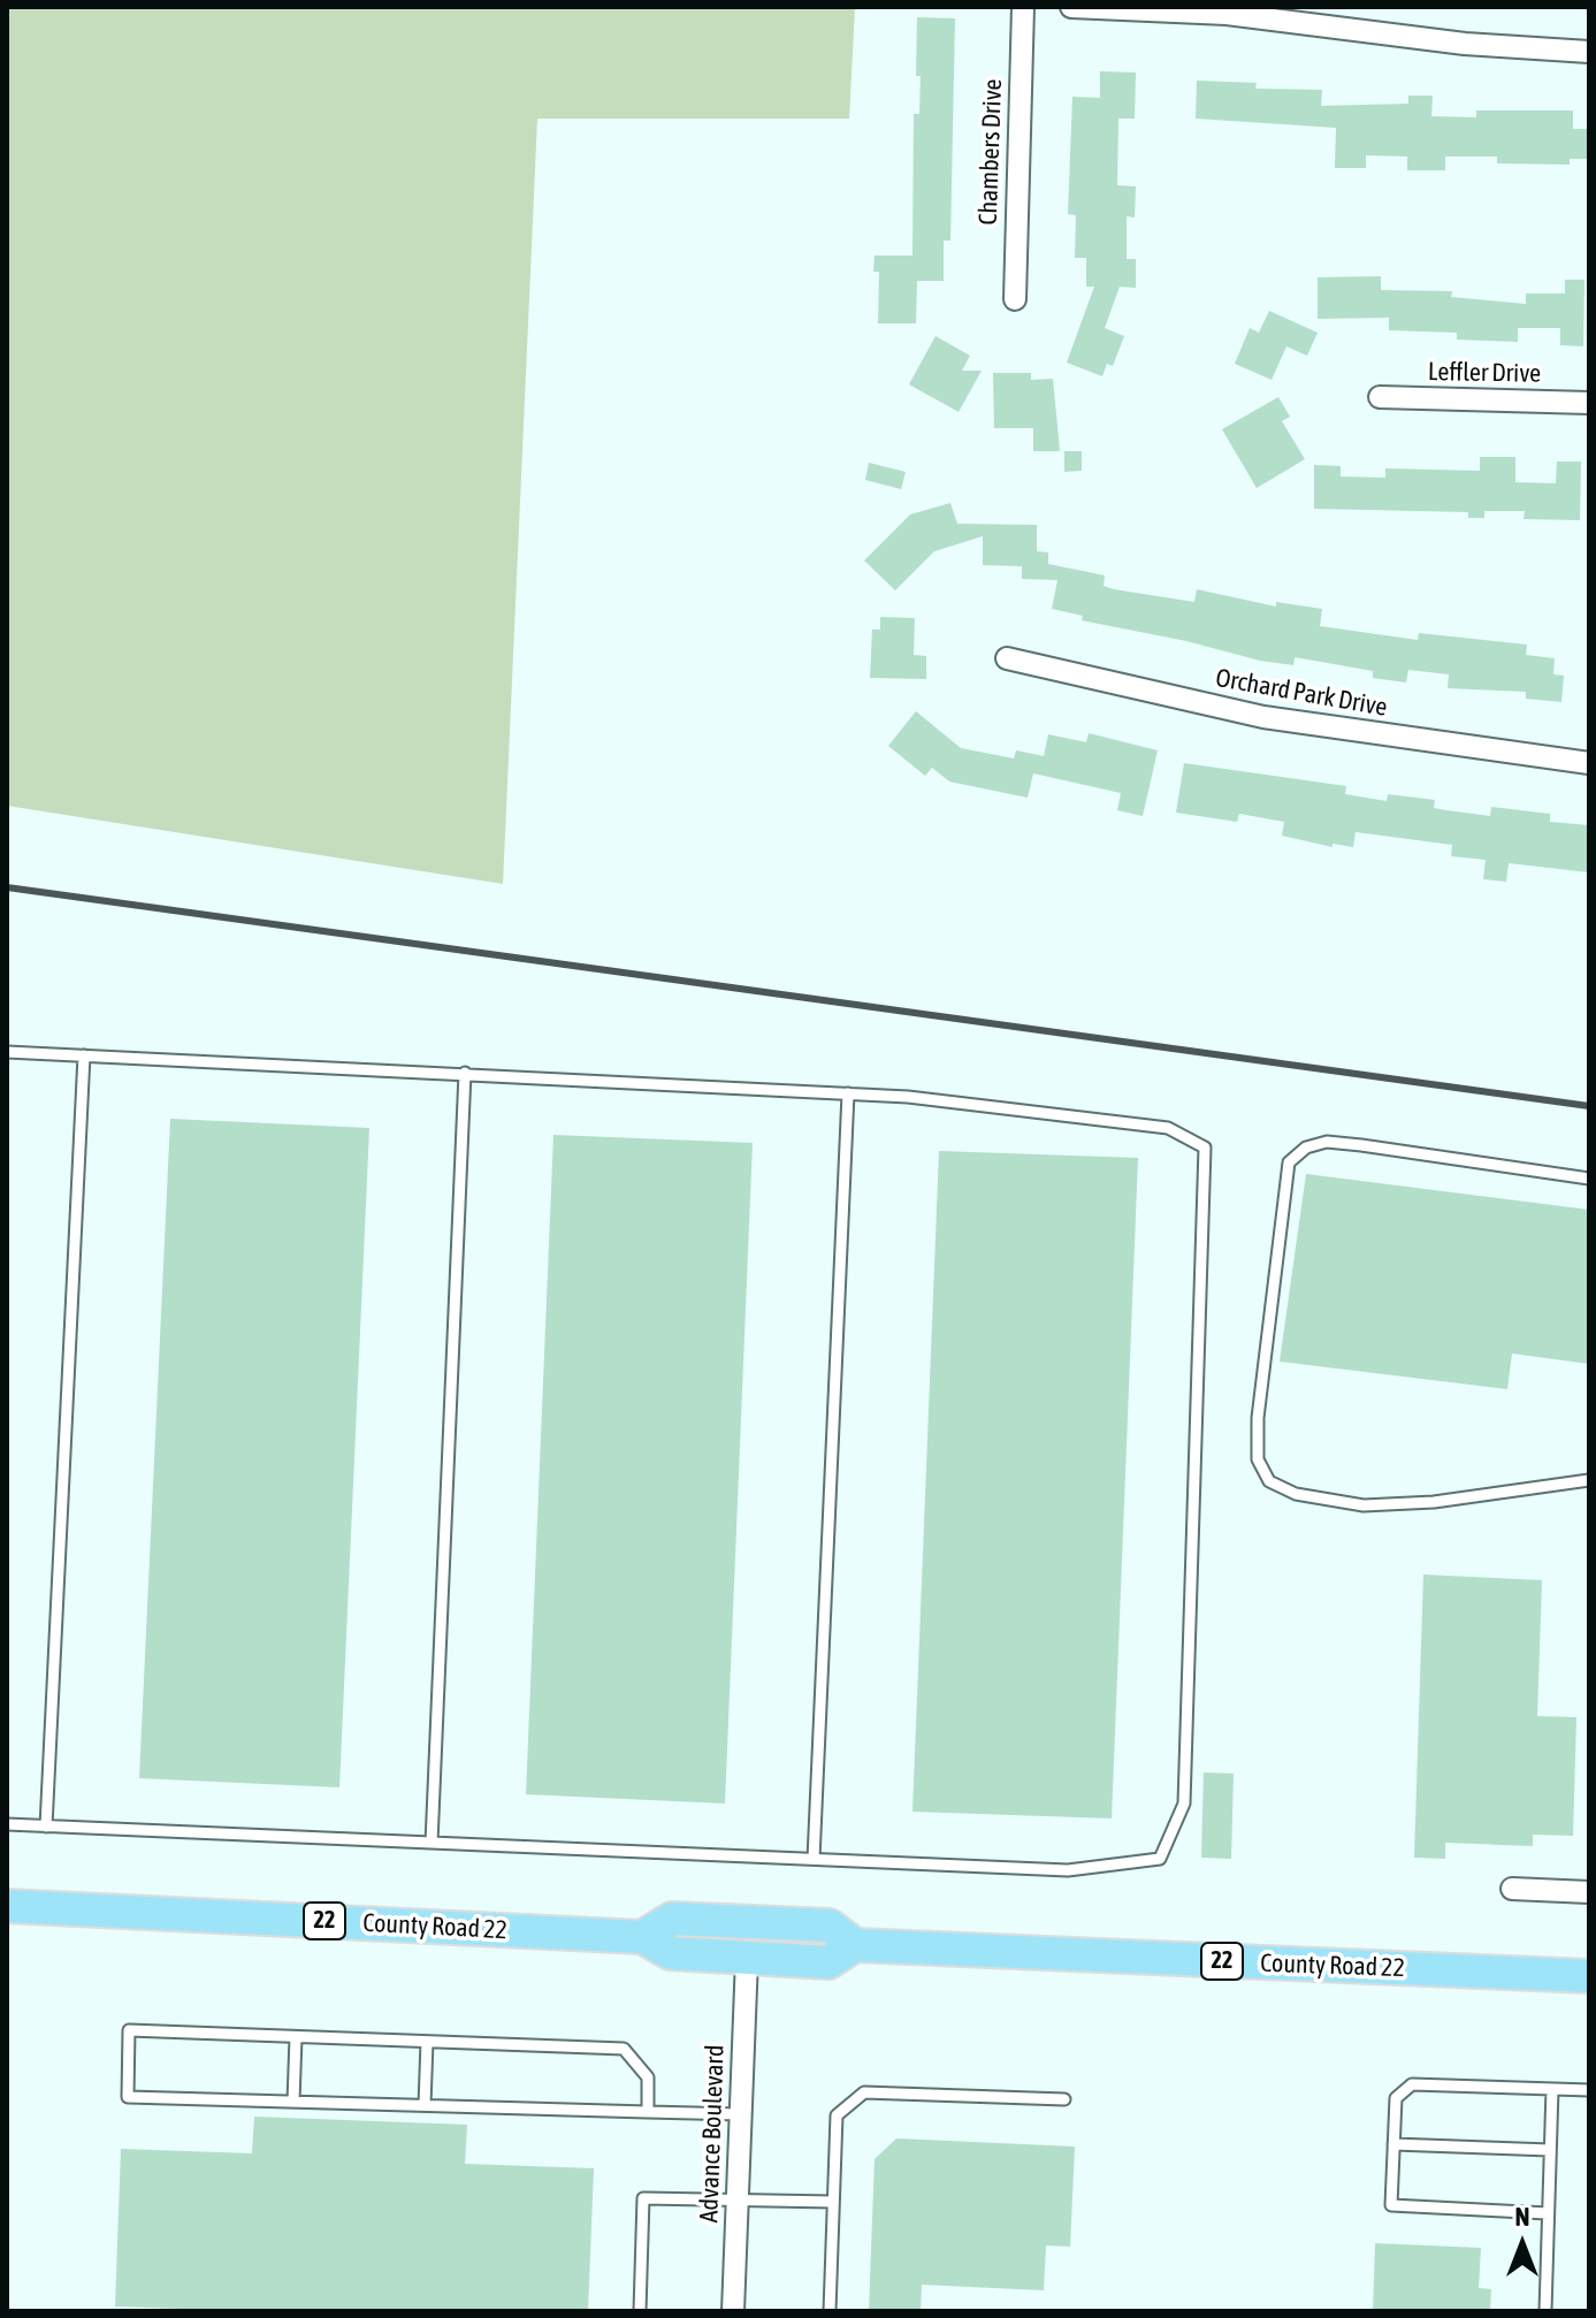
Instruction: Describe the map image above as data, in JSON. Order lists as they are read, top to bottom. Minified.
{"streets":{"main road":["22","County Road 22"],"street":["Chambers Drive","Leffler Drive","Orchard Park Drive","Advance Boulevard"]},"crossings":[["County Road 22","Advance Boulevard"]],"north":"top"}
